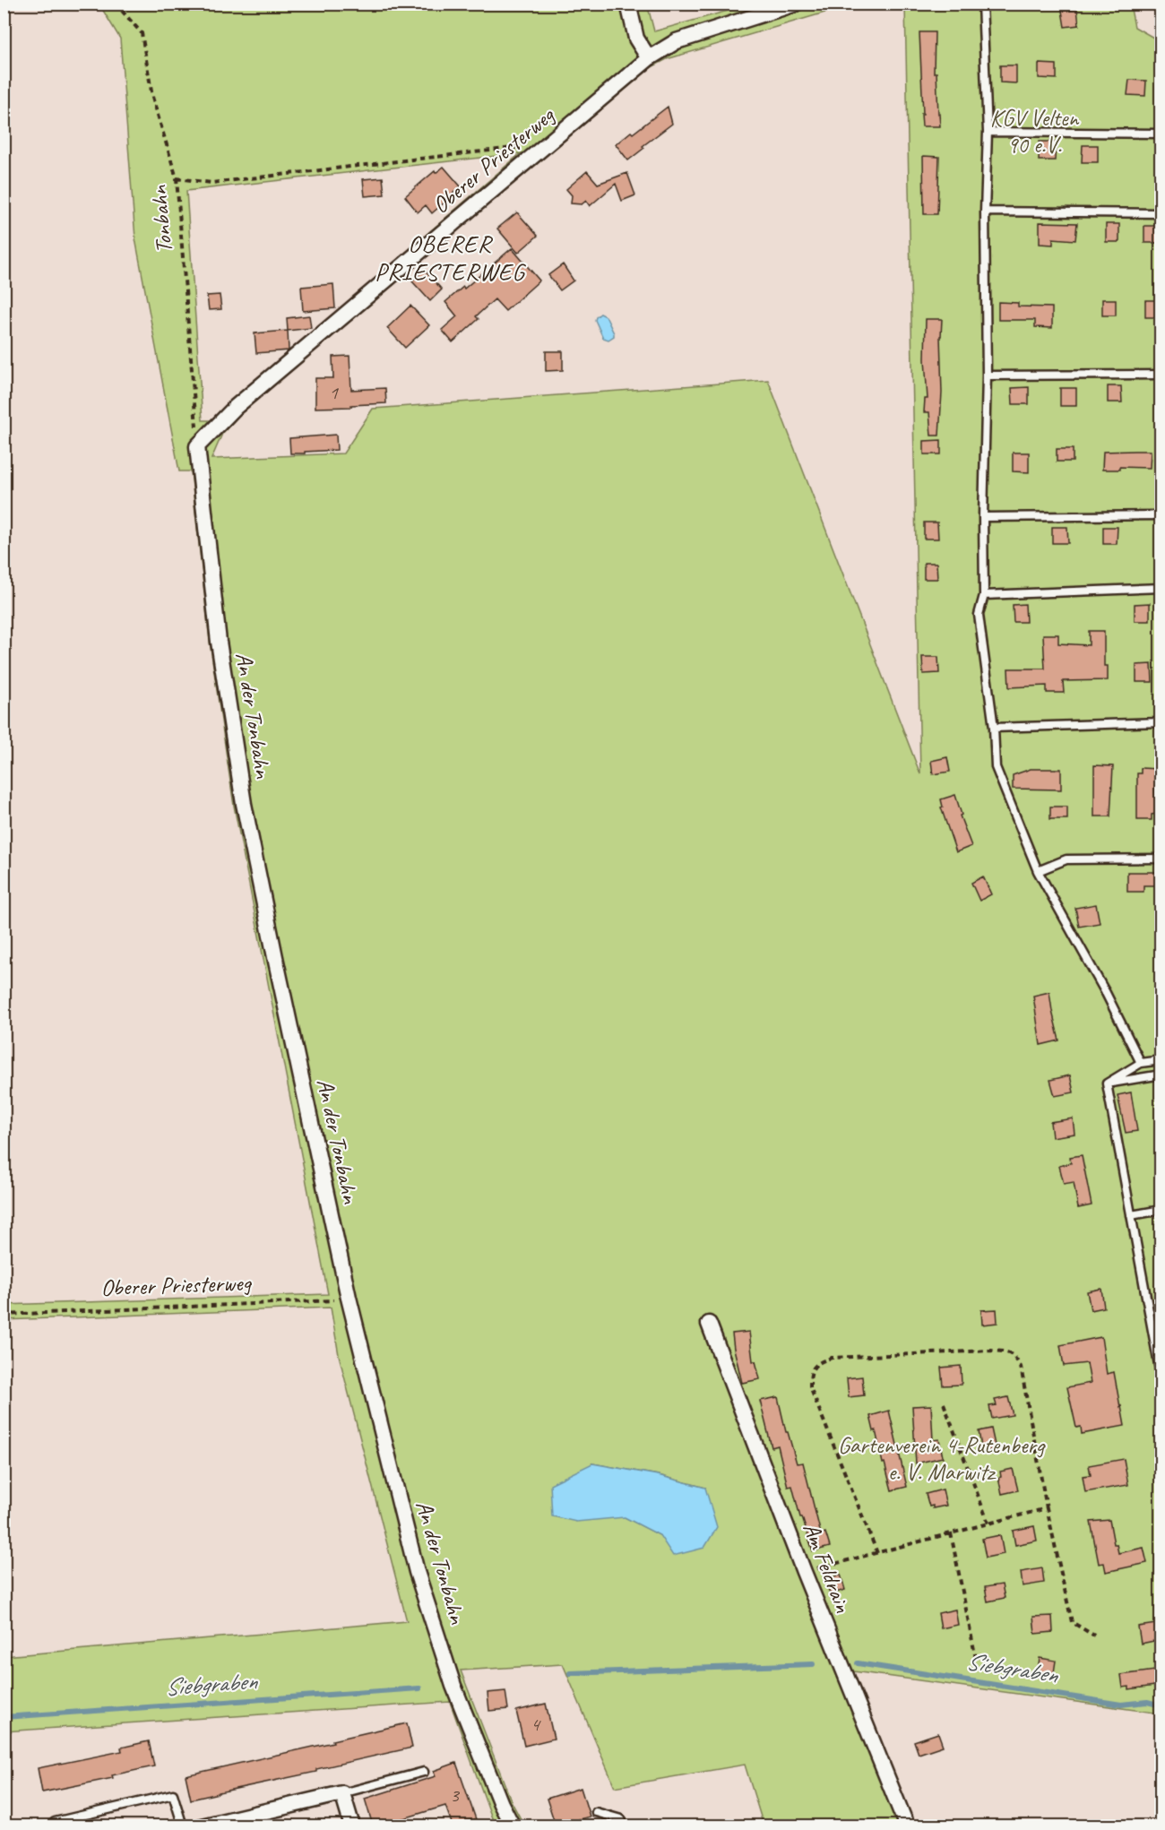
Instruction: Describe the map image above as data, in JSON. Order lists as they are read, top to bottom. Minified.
{"streets":{"street":["Oberer Priesterweg","An der Tonbahn","Am Feldrain"],"path":["Tonbahn"]},"crossings":[["Oberer Priesterweg","Tonbahn"],["Oberer Priesterweg","An der Tonbahn"],["Tonbahn","An der Tonbahn"]],"districts":["OBERER PRIESTERWEG"],"water":["Siebgraben"],"parks":["KGV Velten 90 e.V.","Gartenverein 4-Rutenberg e. V. Marwitz"],"house_numbers":["1","4","3"]}
